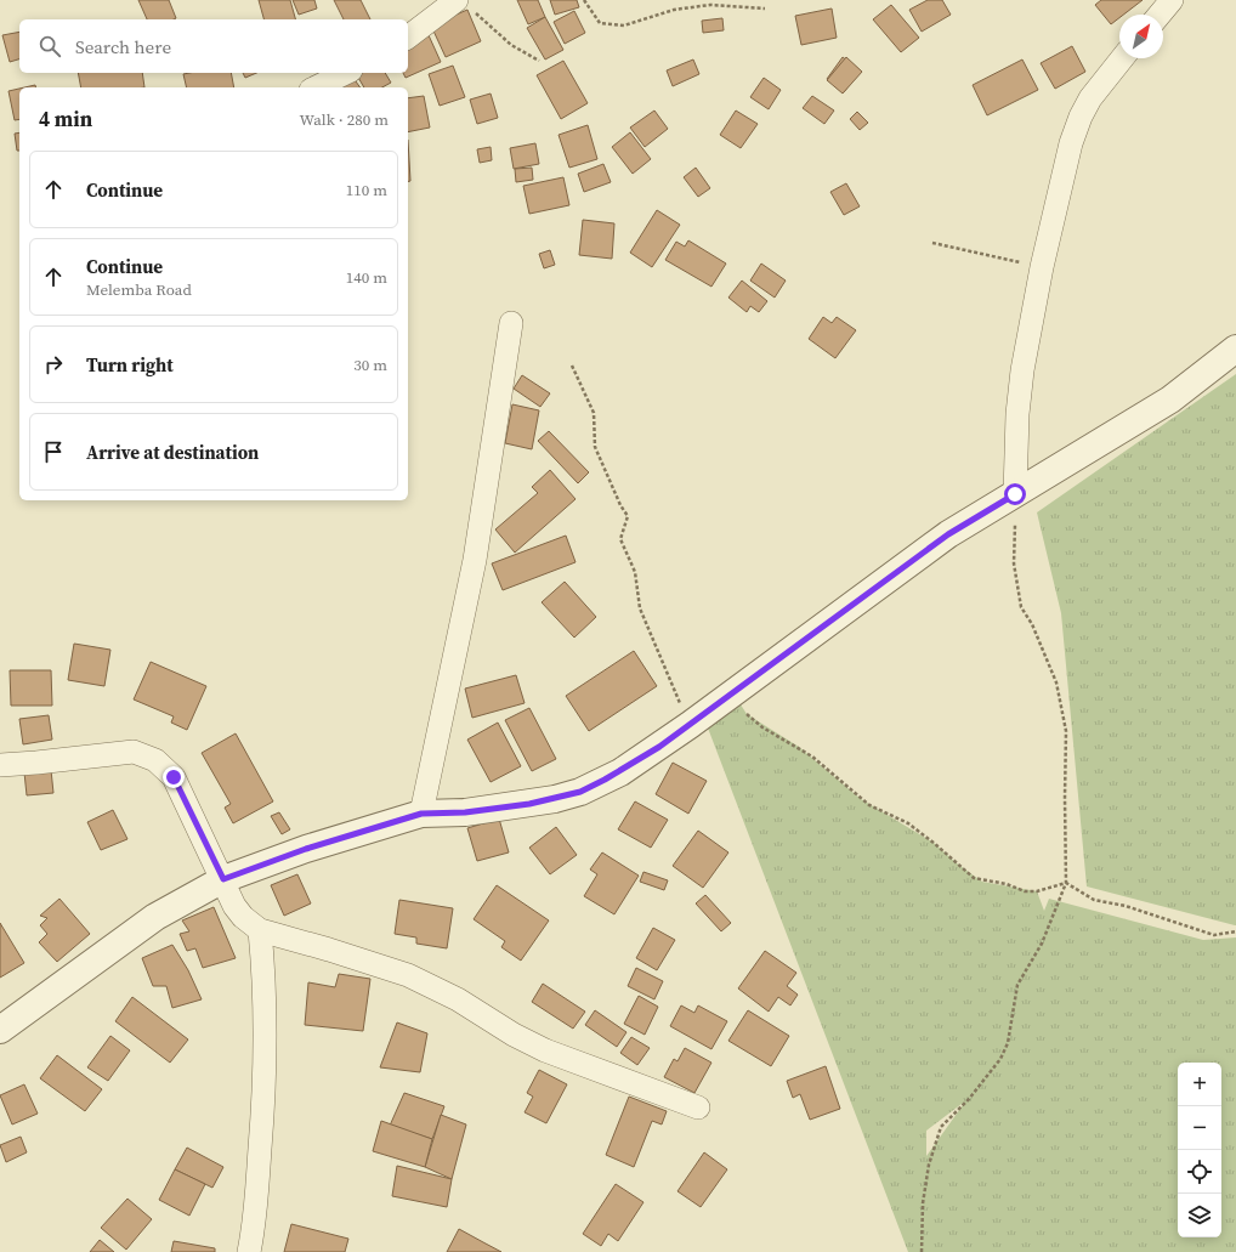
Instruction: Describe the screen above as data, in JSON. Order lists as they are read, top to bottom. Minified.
{"north":"top right","page":{"search":"Search here","heading":["4 min","Walk · 280 m"],"list":[["Continue","110 m"],["Continue","Melemba Road","140 m"],["Turn right","30 m"],"Arrive at destination"],"map_buttons":["+","−"]}}
